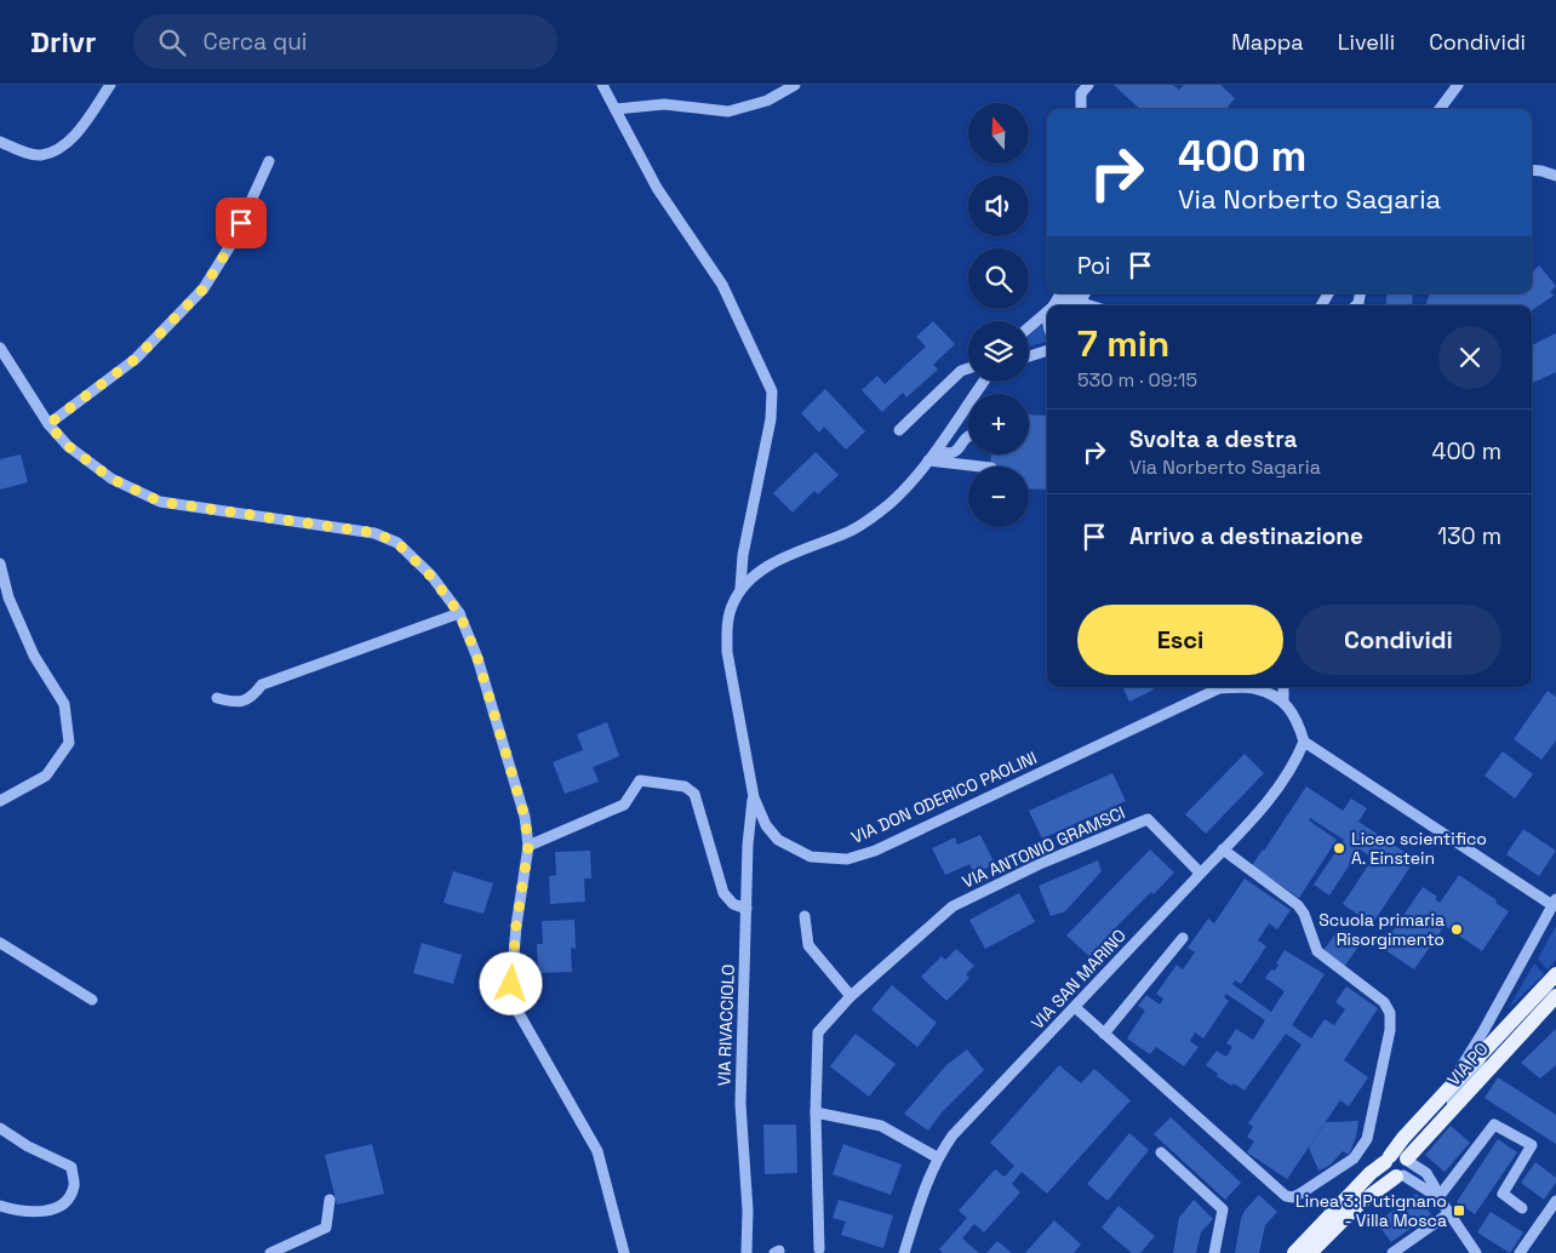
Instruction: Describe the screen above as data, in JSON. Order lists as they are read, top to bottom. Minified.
{"streets":{"main road":["VIA PO"],"street":["VIA DON ODERICO PAOLINI","VIA ANTONIO GRAMSCI","VIA SAN MARINO","VIA RIVACCIOLO"]},"crossings":[["VIA DON ODERICO PAOLINI","VIA RIVACCIOLO"],["VIA ANTONIO GRAMSCI","VIA SAN MARINO"]],"places":{"other":["Liceo scientifico A. Einstein","Scuola primaria Risorgimento"],"transit":["Linea 3: Putignano - Villa Mosca"]},"north":"top","page":{"header":"Drivr","search":"Cerca qui","nav":["Mappa","Livelli","Condividi"],"map_buttons":["+","−"],"turn":["400 m","Via Norberto Sagaria"],"then":"Poi","heading":["7 min","530 m · 09:15"],"list":[{"name":"Svolta a destra","note":"Via Norberto Sagaria","value":"400 m"},{"name":"Arrivo a destinazione","value":"130 m"}],"buttons":["Esci","Condividi"]}}
